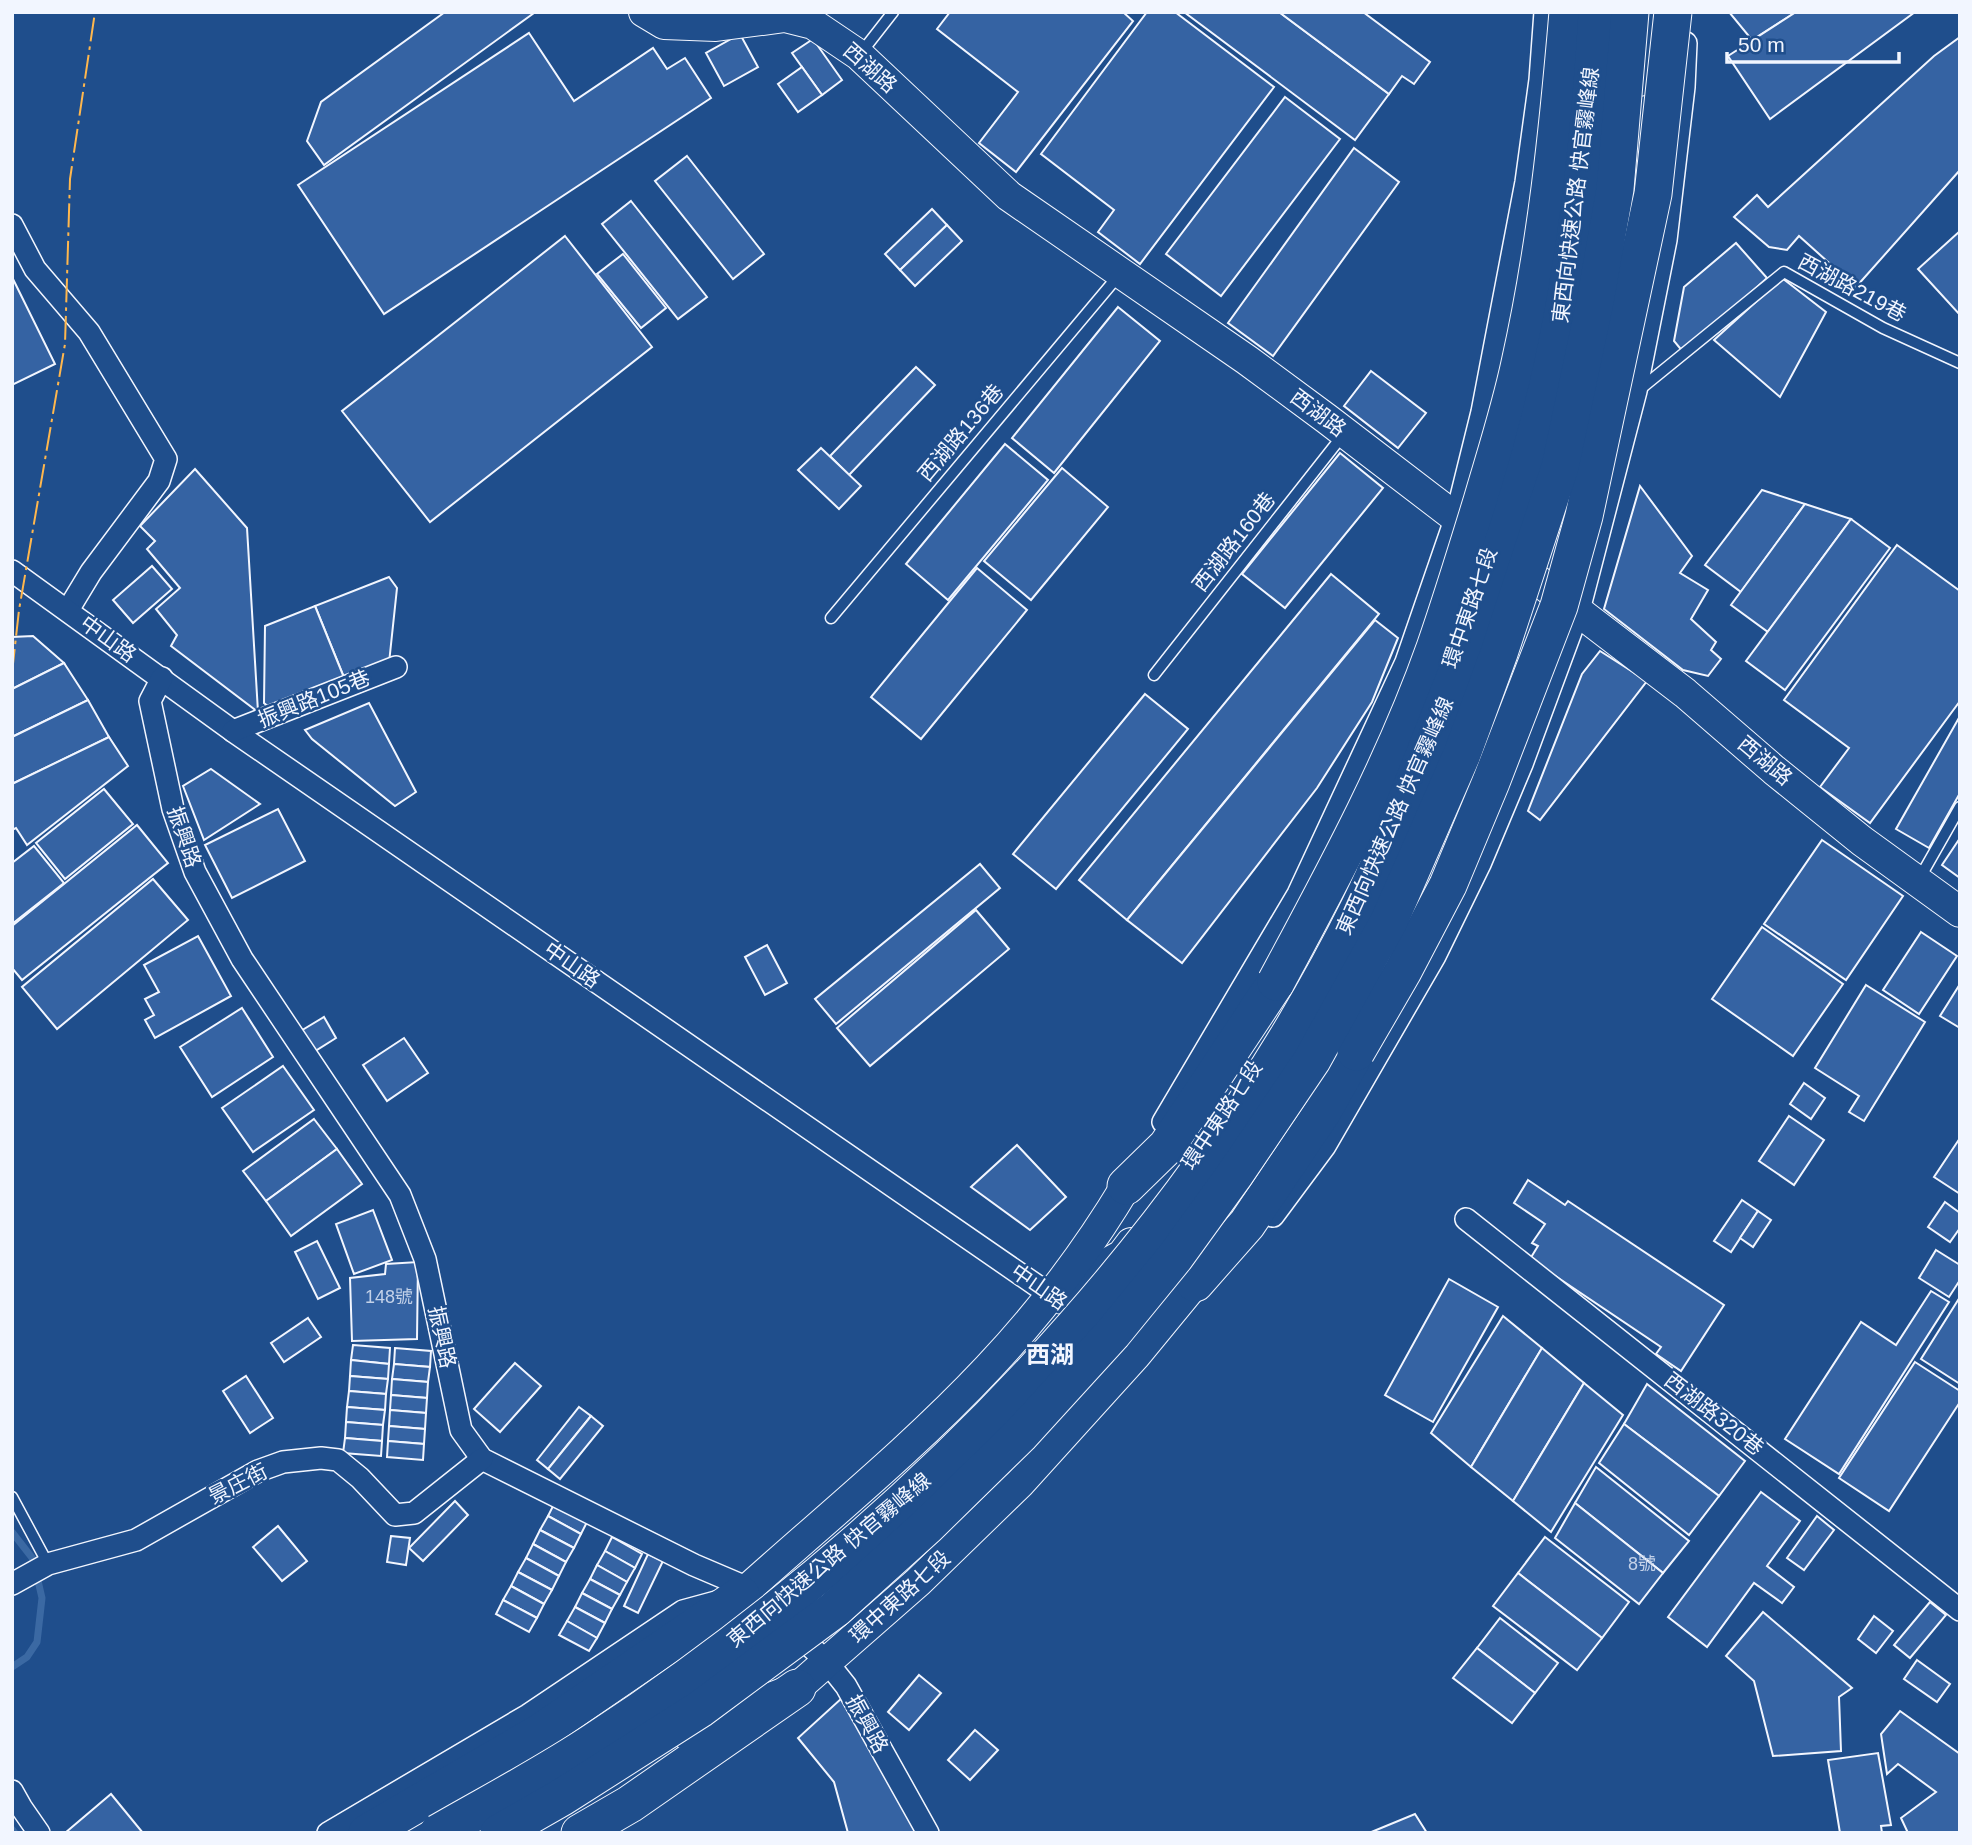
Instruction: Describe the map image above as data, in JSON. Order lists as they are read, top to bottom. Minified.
{"streets":{"highway":["東西向快速公路 快官霧峰線"],"street":["西湖路","環中東路七段","中山路","振興路105巷","振興路","西湖路320巷","景庄街"],"lane":["西湖路219巷","西湖路136巷","西湖路160巷"]},"crossings":[["西湖路","西湖路136巷"],["西湖路","西湖路160巷"],["西湖路","環中東路七段"],["西湖路219巷","環中東路七段"],["環中東路七段","中山路"],["環中東路七段","振興路"],["中山路","振興路105巷"],["中山路","振興路"],["振興路","景庄街"]],"districts":["西湖"],"house_numbers":["148號","8號"],"scale_bar":"50 m"}
